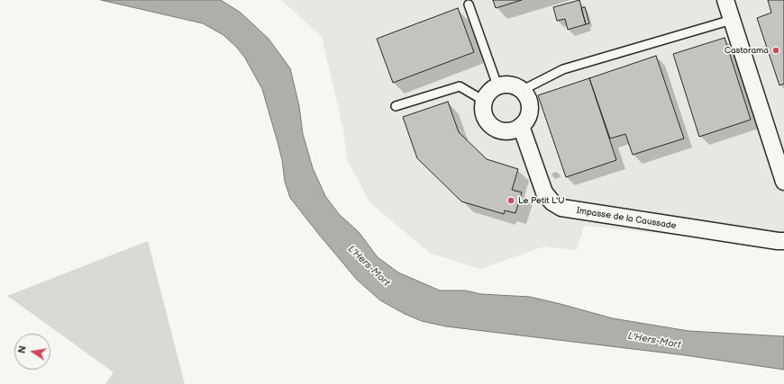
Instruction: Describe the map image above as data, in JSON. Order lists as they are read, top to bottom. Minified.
{"streets":{"street":["Impasse de la Caussade"]},"water":["L'Hers-Mort"],"places":["Castorama","Le Petit L'U"],"north":"left"}
